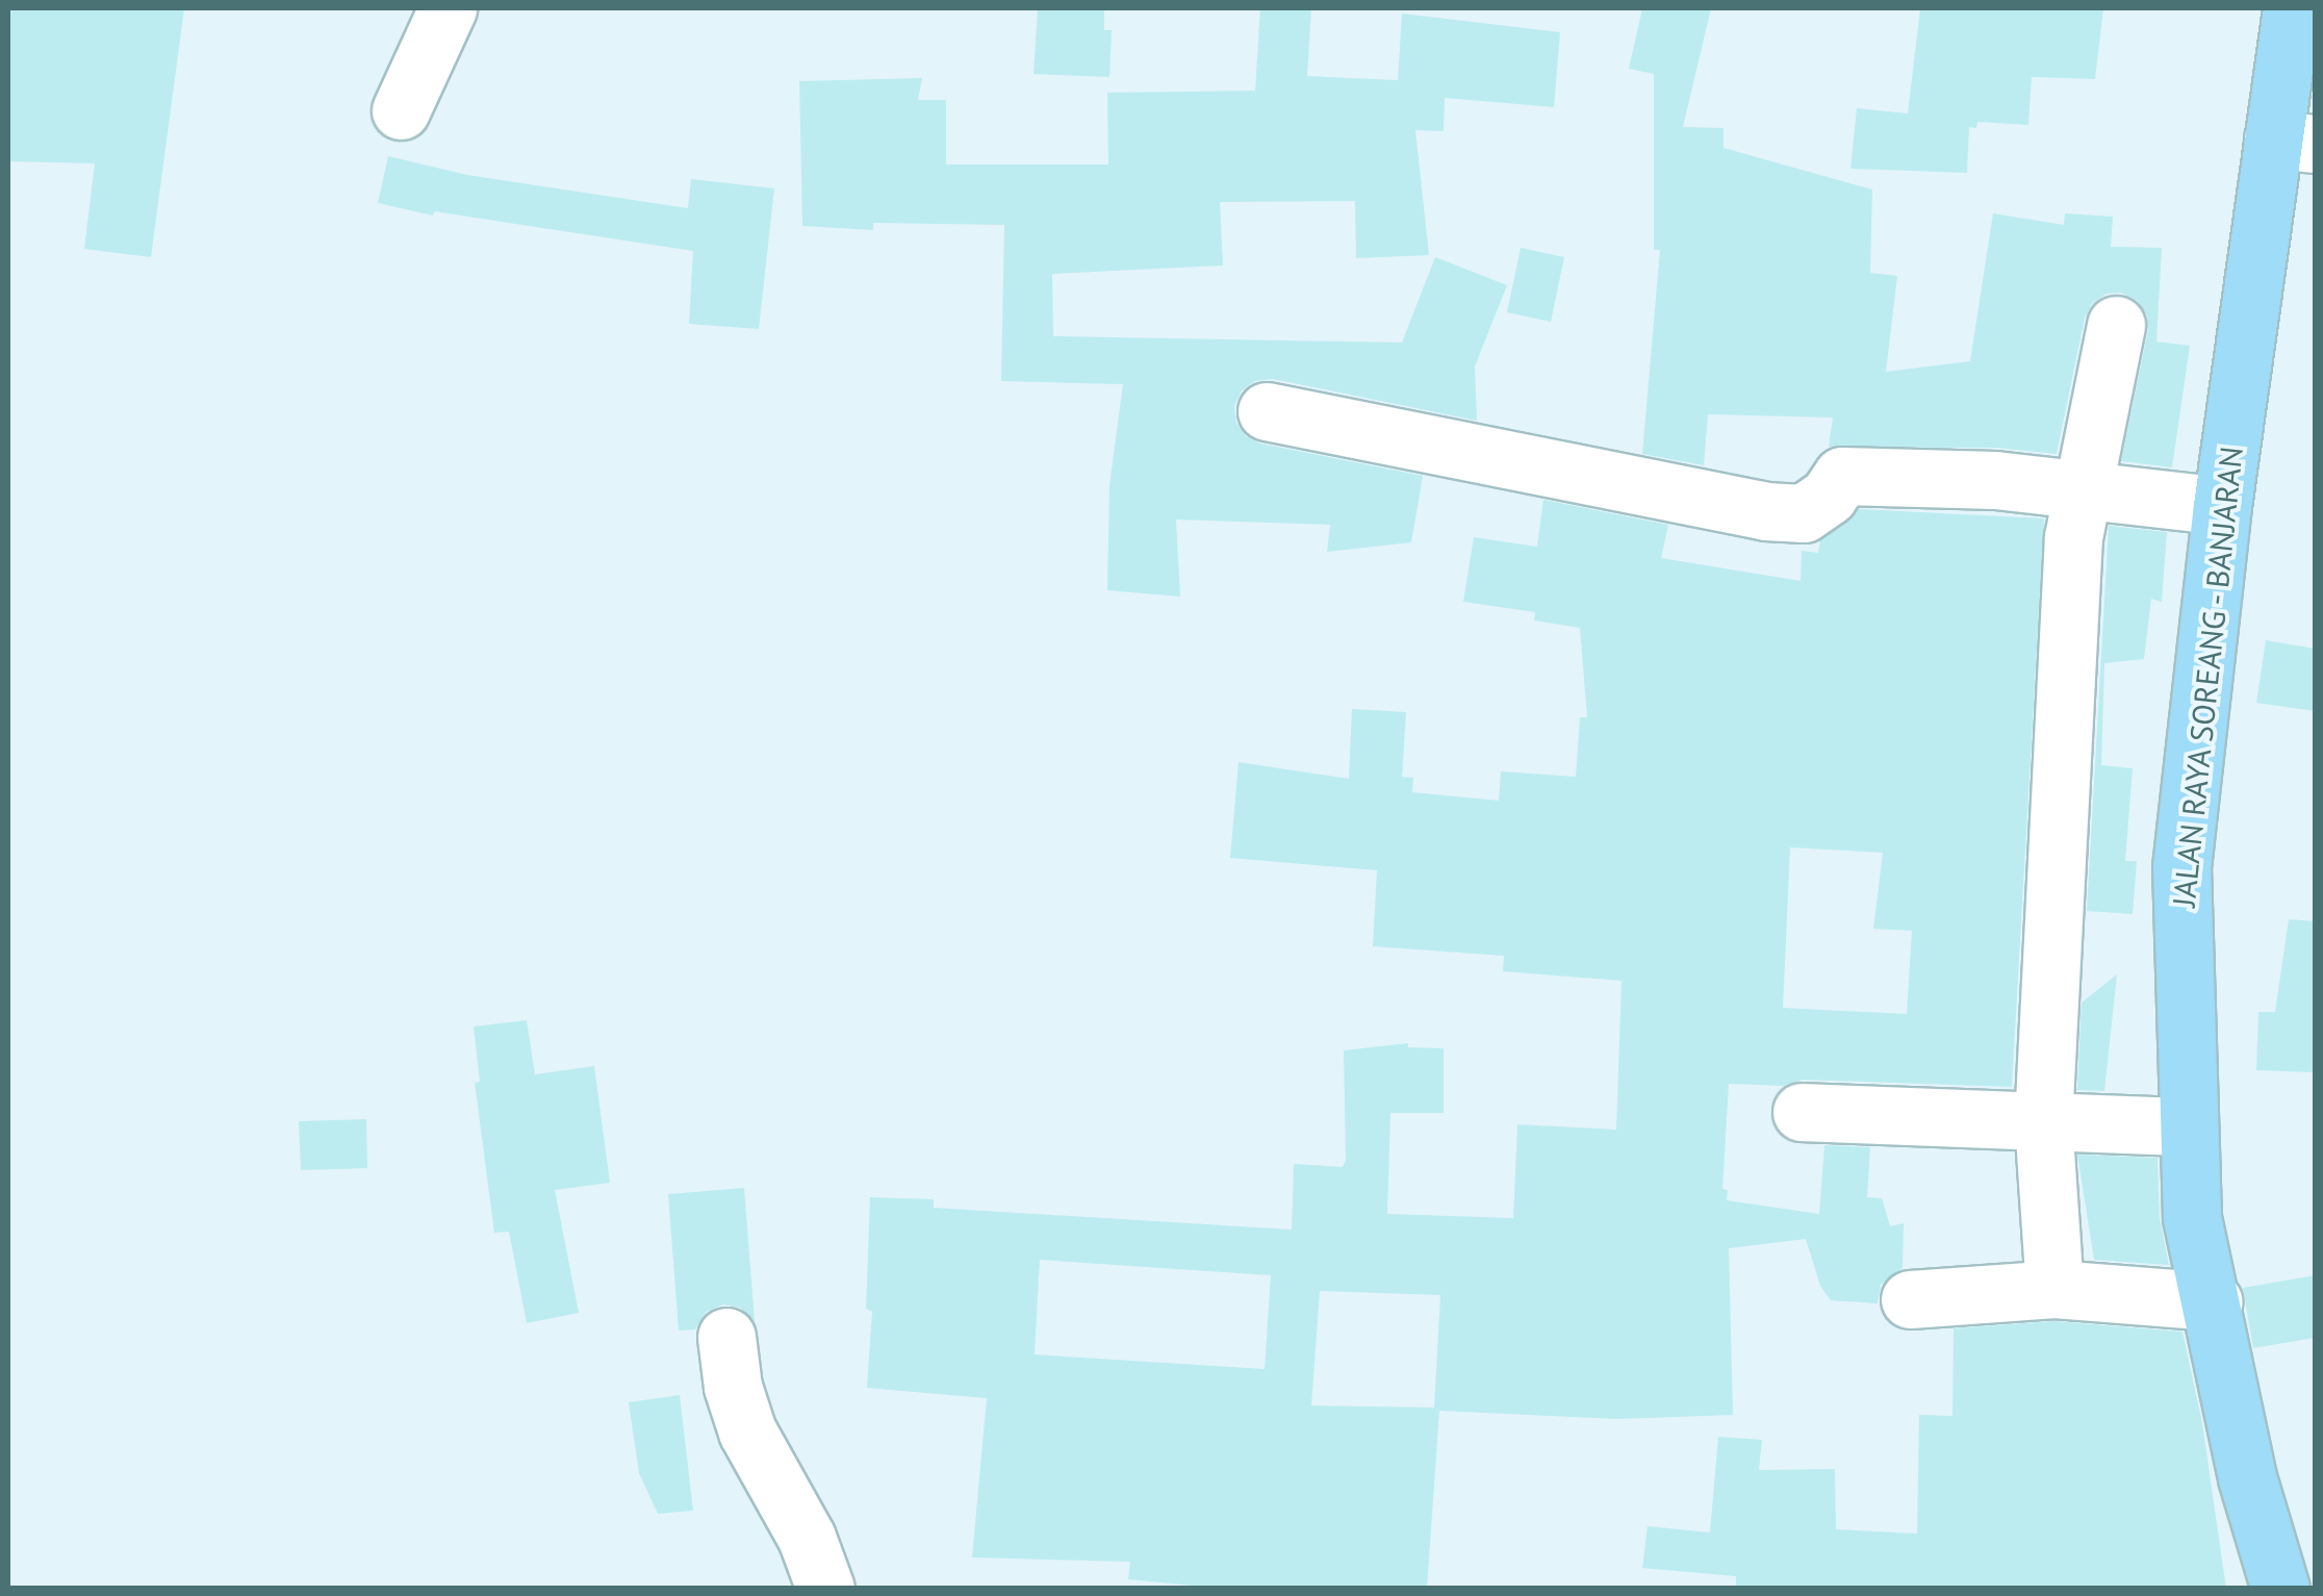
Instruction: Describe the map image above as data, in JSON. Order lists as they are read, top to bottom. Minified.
{"streets":{"main road":["JALAN RAYA SOREANG - BANJARAN"]}}
